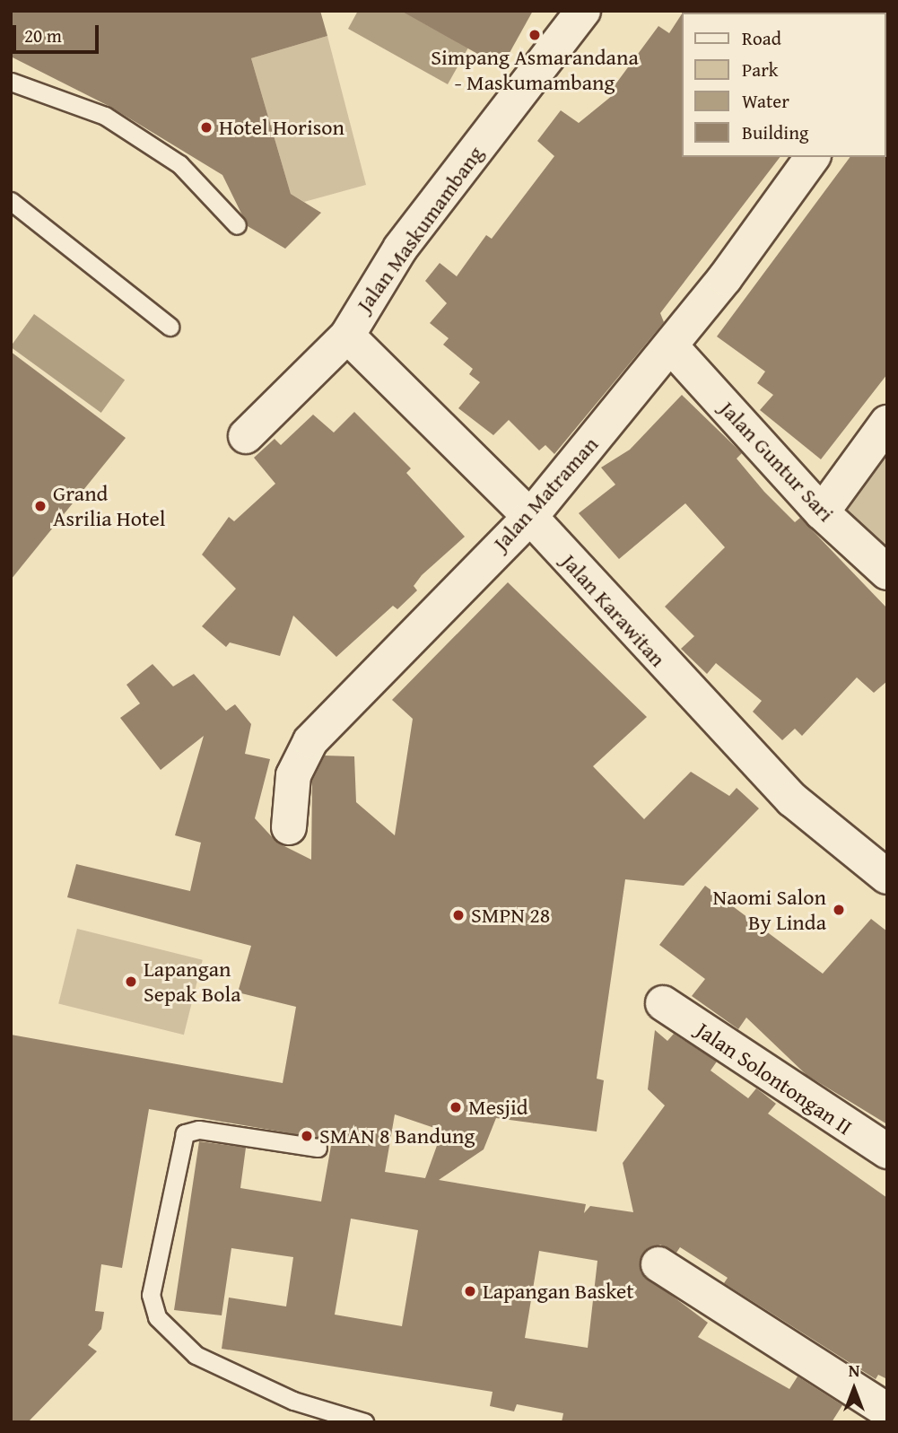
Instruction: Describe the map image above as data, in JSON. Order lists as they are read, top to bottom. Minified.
{"streets":{"street":["Jalan Maskumambang","Jalan Guntur Sari","Jalan Matraman","Jalan Karawitan","Jalan Solontongan II"]},"crossings":[["Jalan Maskumambang","Jalan Karawitan"],["Jalan Guntur Sari","Jalan Matraman"],["Jalan Matraman","Jalan Karawitan"]],"places":["Simpang Asmarandana - Maskumambang","Hotel Horison","Grand Asrilia Hotel","Naomi Salon By Linda","SMPN 28","Lapangan Sepak Bola","Mesjid","SMAN 8 Bandung","Lapangan Basket"],"legend":["Road","Park","Water","Building"],"scale_bar":"20 m","north":"top"}
